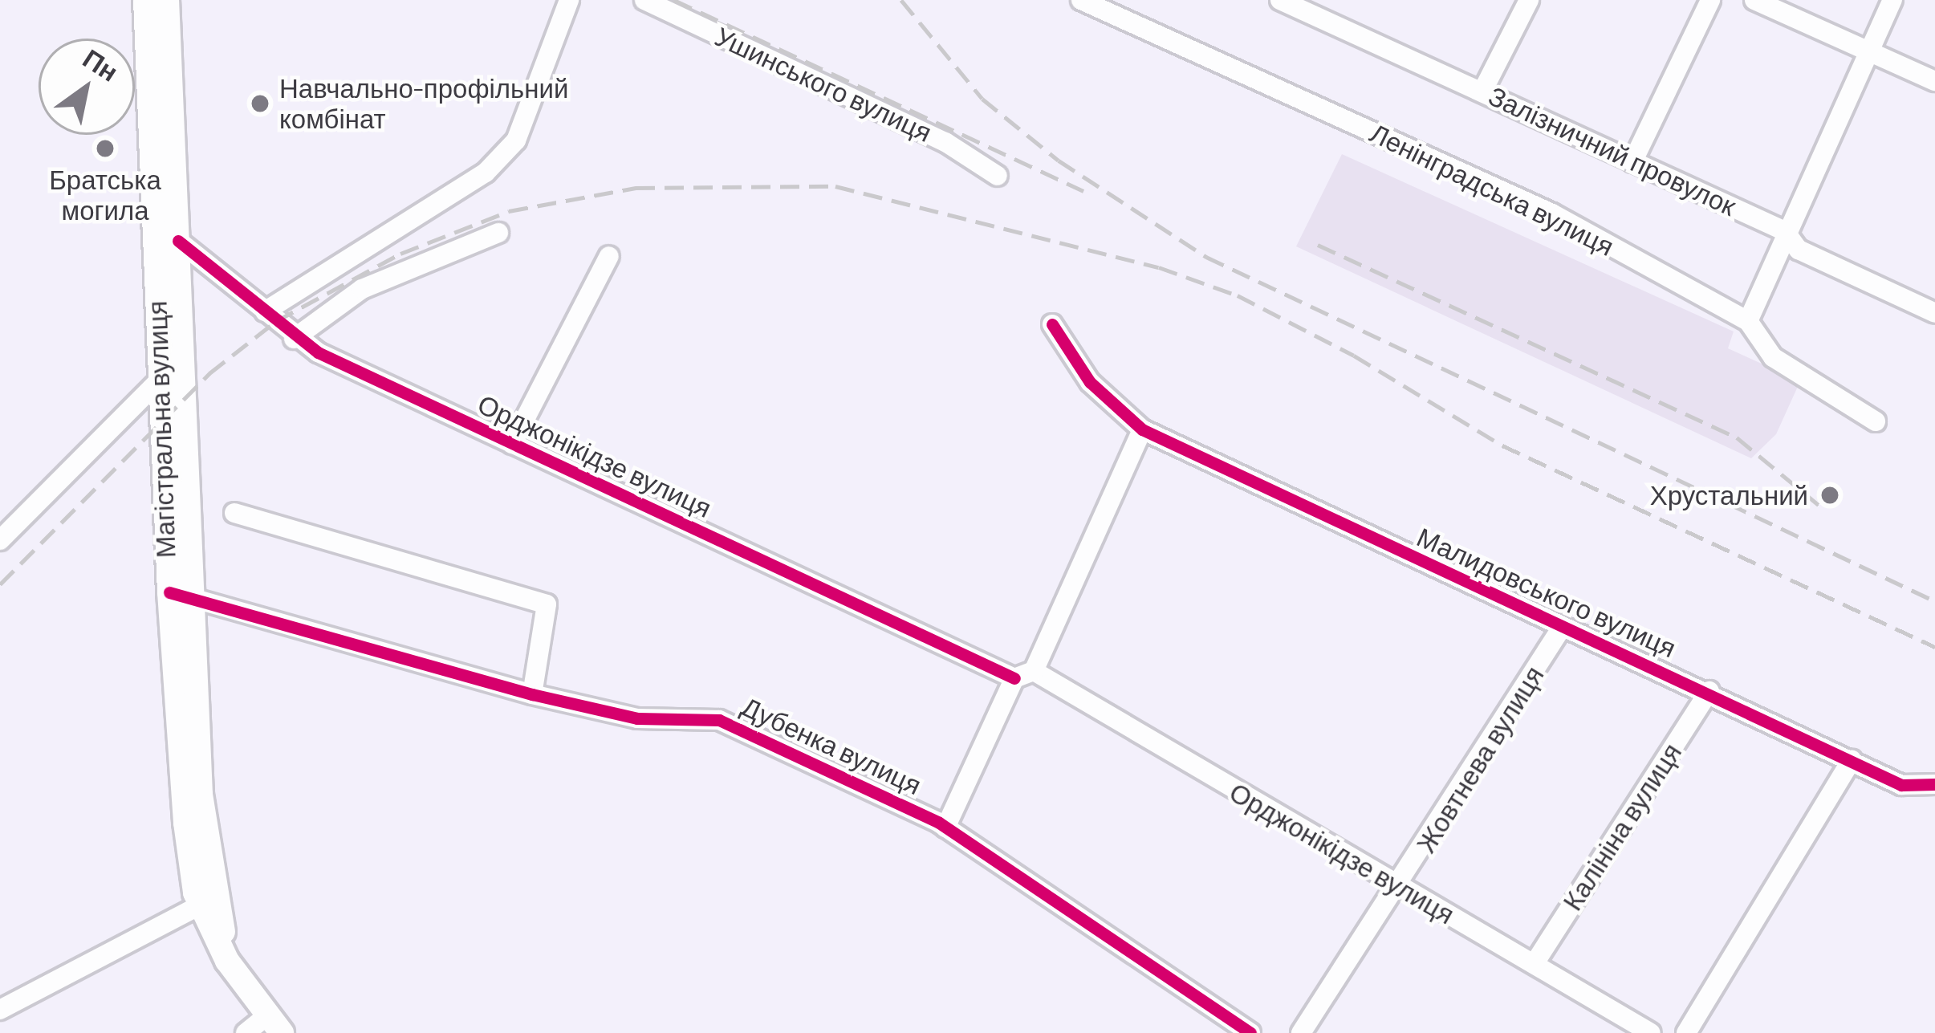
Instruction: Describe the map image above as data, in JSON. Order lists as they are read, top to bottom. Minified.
{"streets":{"main road":["Магістральна вулиця"],"street":["Ушинського вулиця","Залізничний провулок","Ленінградська вулиця","Орджонікідзе вулиця","Малидовського вулиця","Дубенка вулиця","Жовтнева вулиця","Калініна вулиця"]},"crossings":[["Магістральна вулиця","Орджонікідзе вулиця"],["Магістральна вулиця","Дубенка вулиця"],["Орджонікідзе вулиця","Жовтнева вулиця"],["Орджонікідзе вулиця","Калініна вулиця"],["Малидовського вулиця","Жовтнева вулиця"],["Малидовського вулиця","Калініна вулиця"]],"places":["Навчально-профільний комбінат","Братська могила","Хрустальний"],"north":"top right"}
